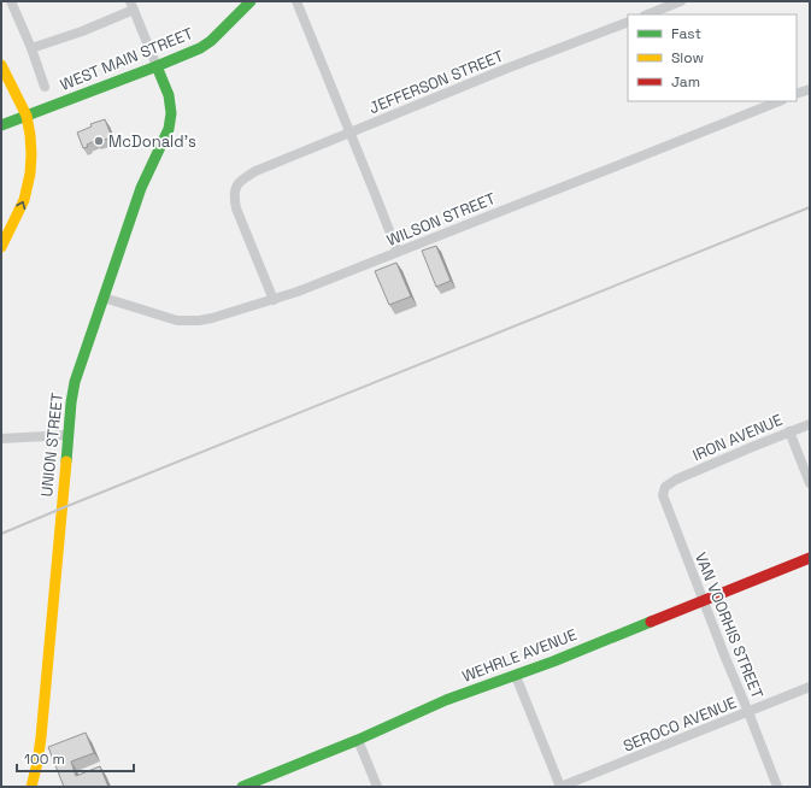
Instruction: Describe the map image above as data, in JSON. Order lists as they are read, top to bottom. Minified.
{"streets":{"main road":["WEST MAIN STREET","UNION STREET","WEHRLE AVENUE"],"street":["JEFFERSON STREET","WILSON STREET","IRON AVENUE","VAN VOORHIS STREET","SEROCO AVENUE"]},"crossings":[["WEST MAIN STREET","UNION STREET"],["JEFFERSON STREET","WILSON STREET"],["WILSON STREET","UNION STREET"],["IRON AVENUE","VAN VOORHIS STREET"],["VAN VOORHIS STREET","WEHRLE AVENUE"],["VAN VOORHIS STREET","SEROCO AVENUE"]],"places":["McDonald's"],"legend":["Fast","Slow","Jam"],"scale_bar":"100 m"}
